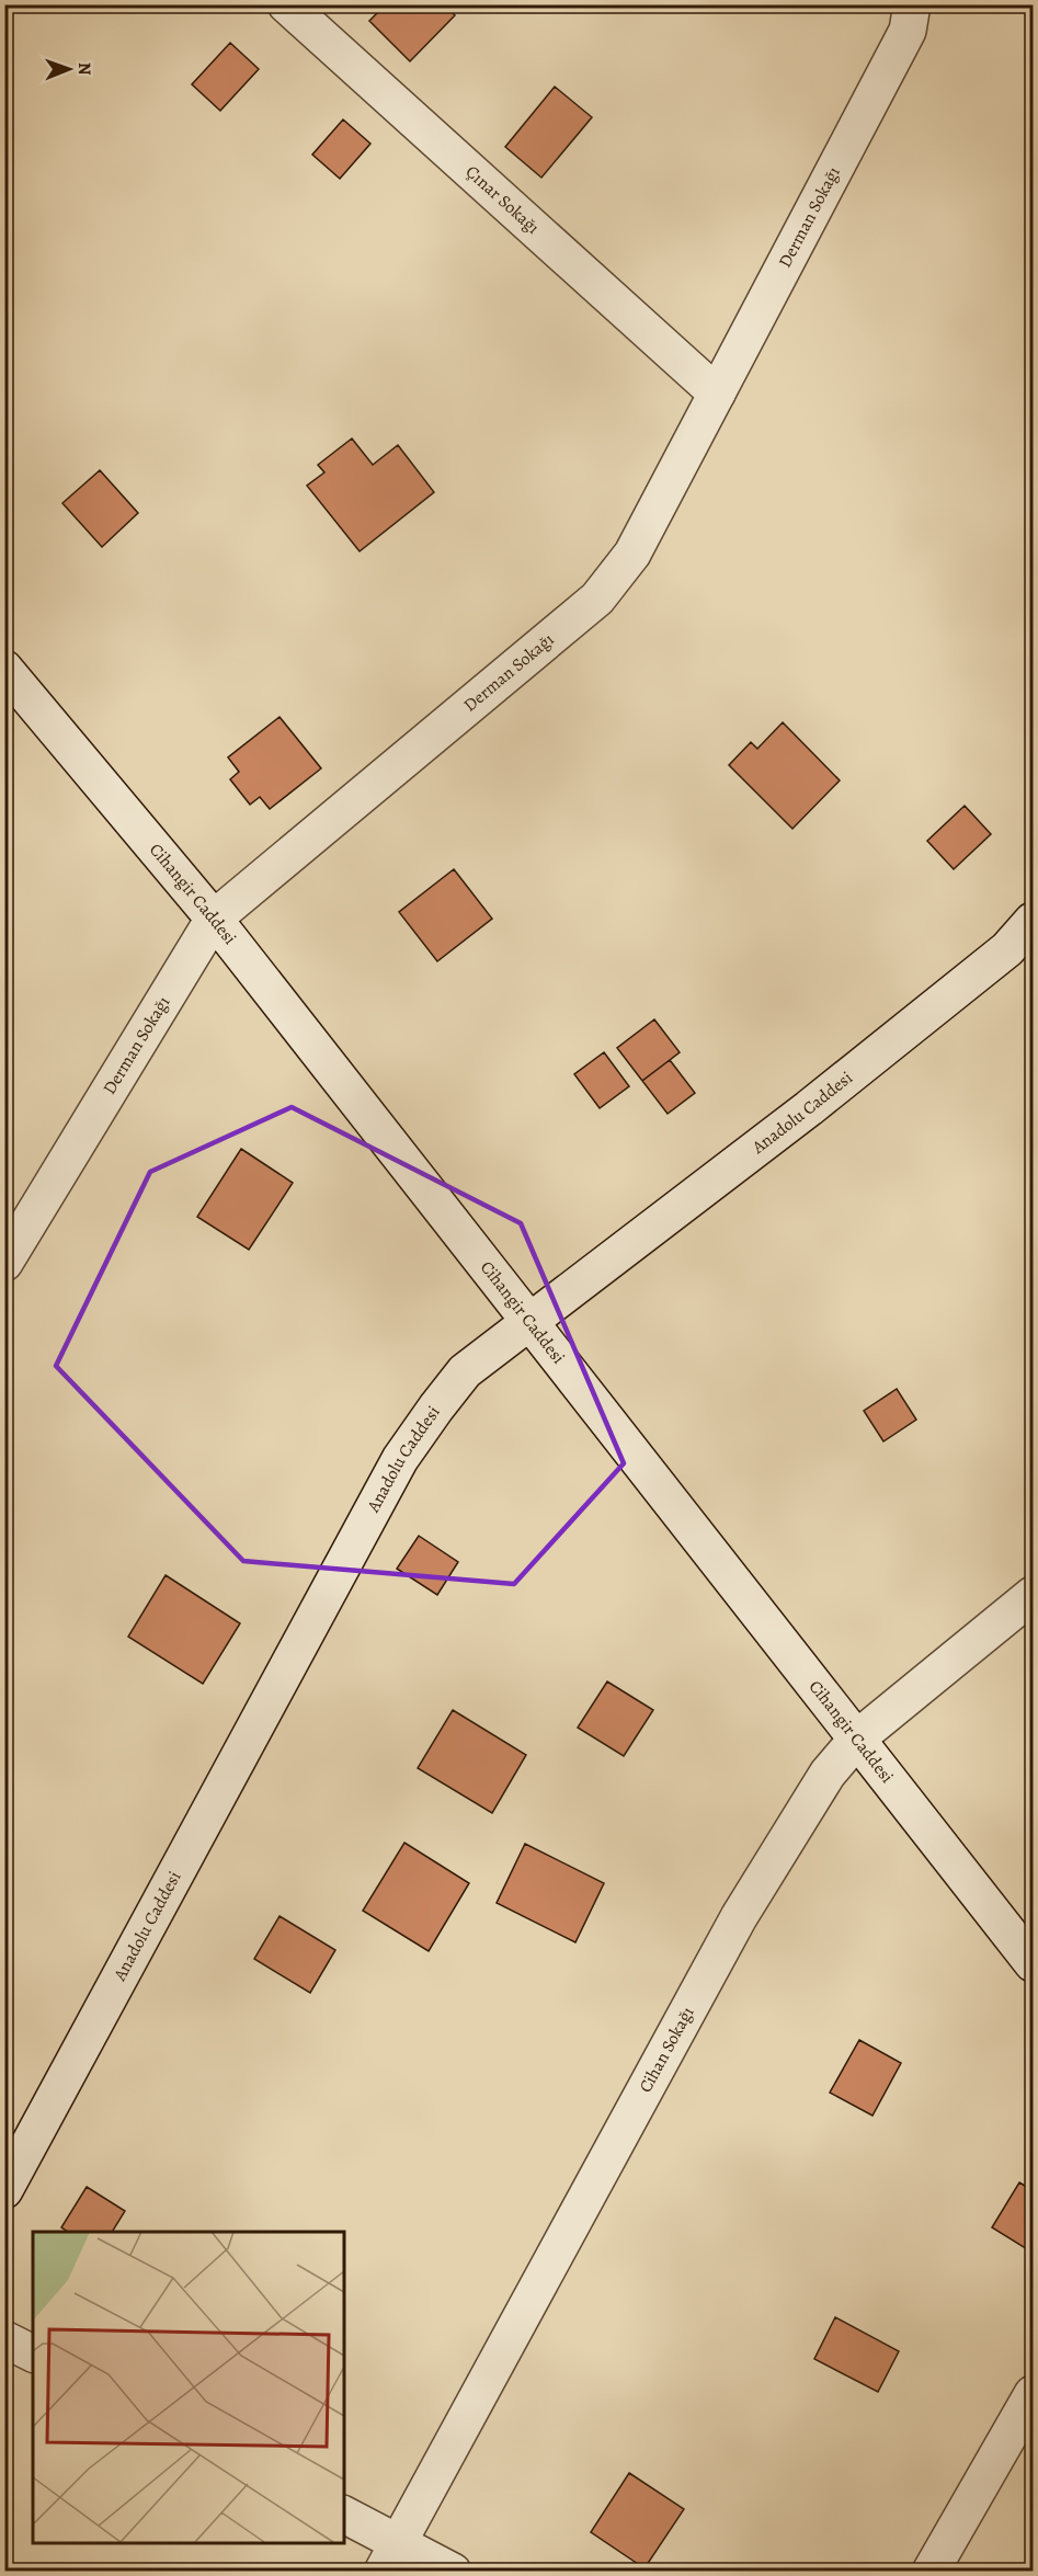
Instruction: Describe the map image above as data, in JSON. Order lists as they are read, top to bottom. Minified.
{"streets":{"street":["Çınar Sokağı","Derman Sokağı","Cihangir Caddesi","Anadolu Caddesi","Cihan Sokağı"]},"crossings":[["Çınar Sokağı","Derman Sokağı"],["Derman Sokağı","Cihangir Caddesi"],["Cihangir Caddesi","Anadolu Caddesi"],["Cihangir Caddesi","Cihan Sokağı"]],"north":"right"}
